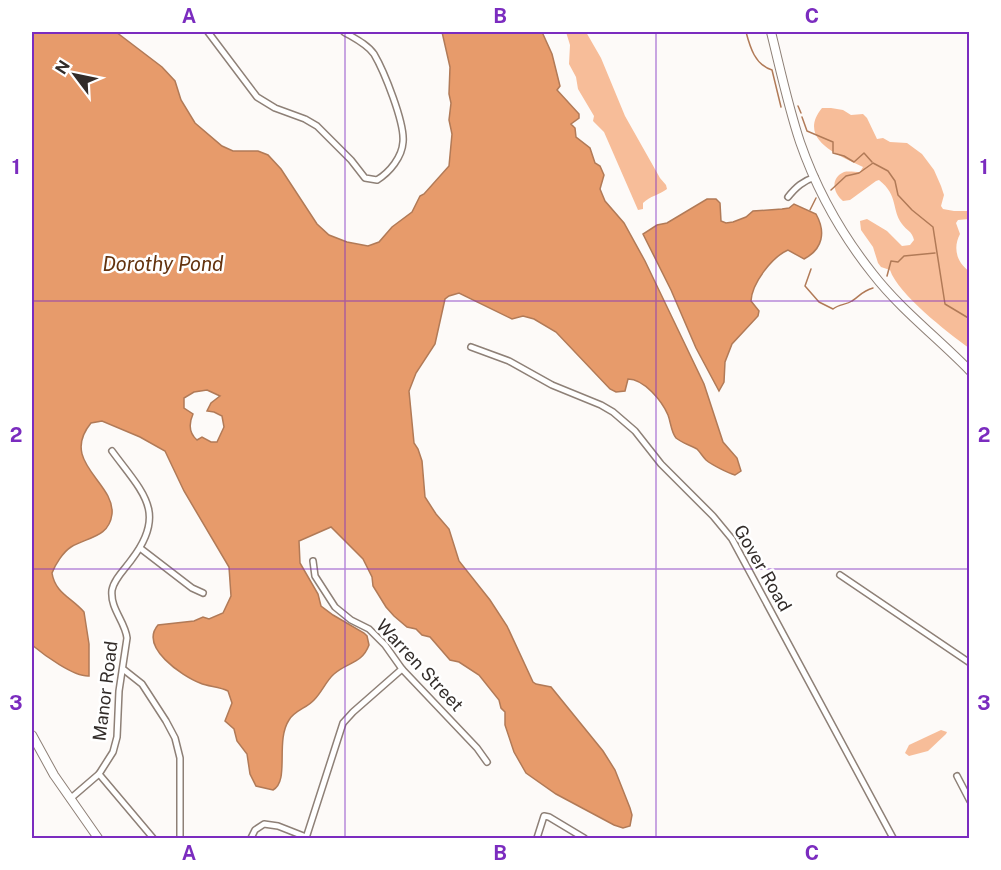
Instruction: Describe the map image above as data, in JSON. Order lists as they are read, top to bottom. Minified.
{"streets":{"street":["Gover Road","Warren Street","Manor Road"]},"water":["Dorothy Pond"],"north":"top left","grid":{"columns":["A","B","C"],"rows":["1","2","3"]}}
